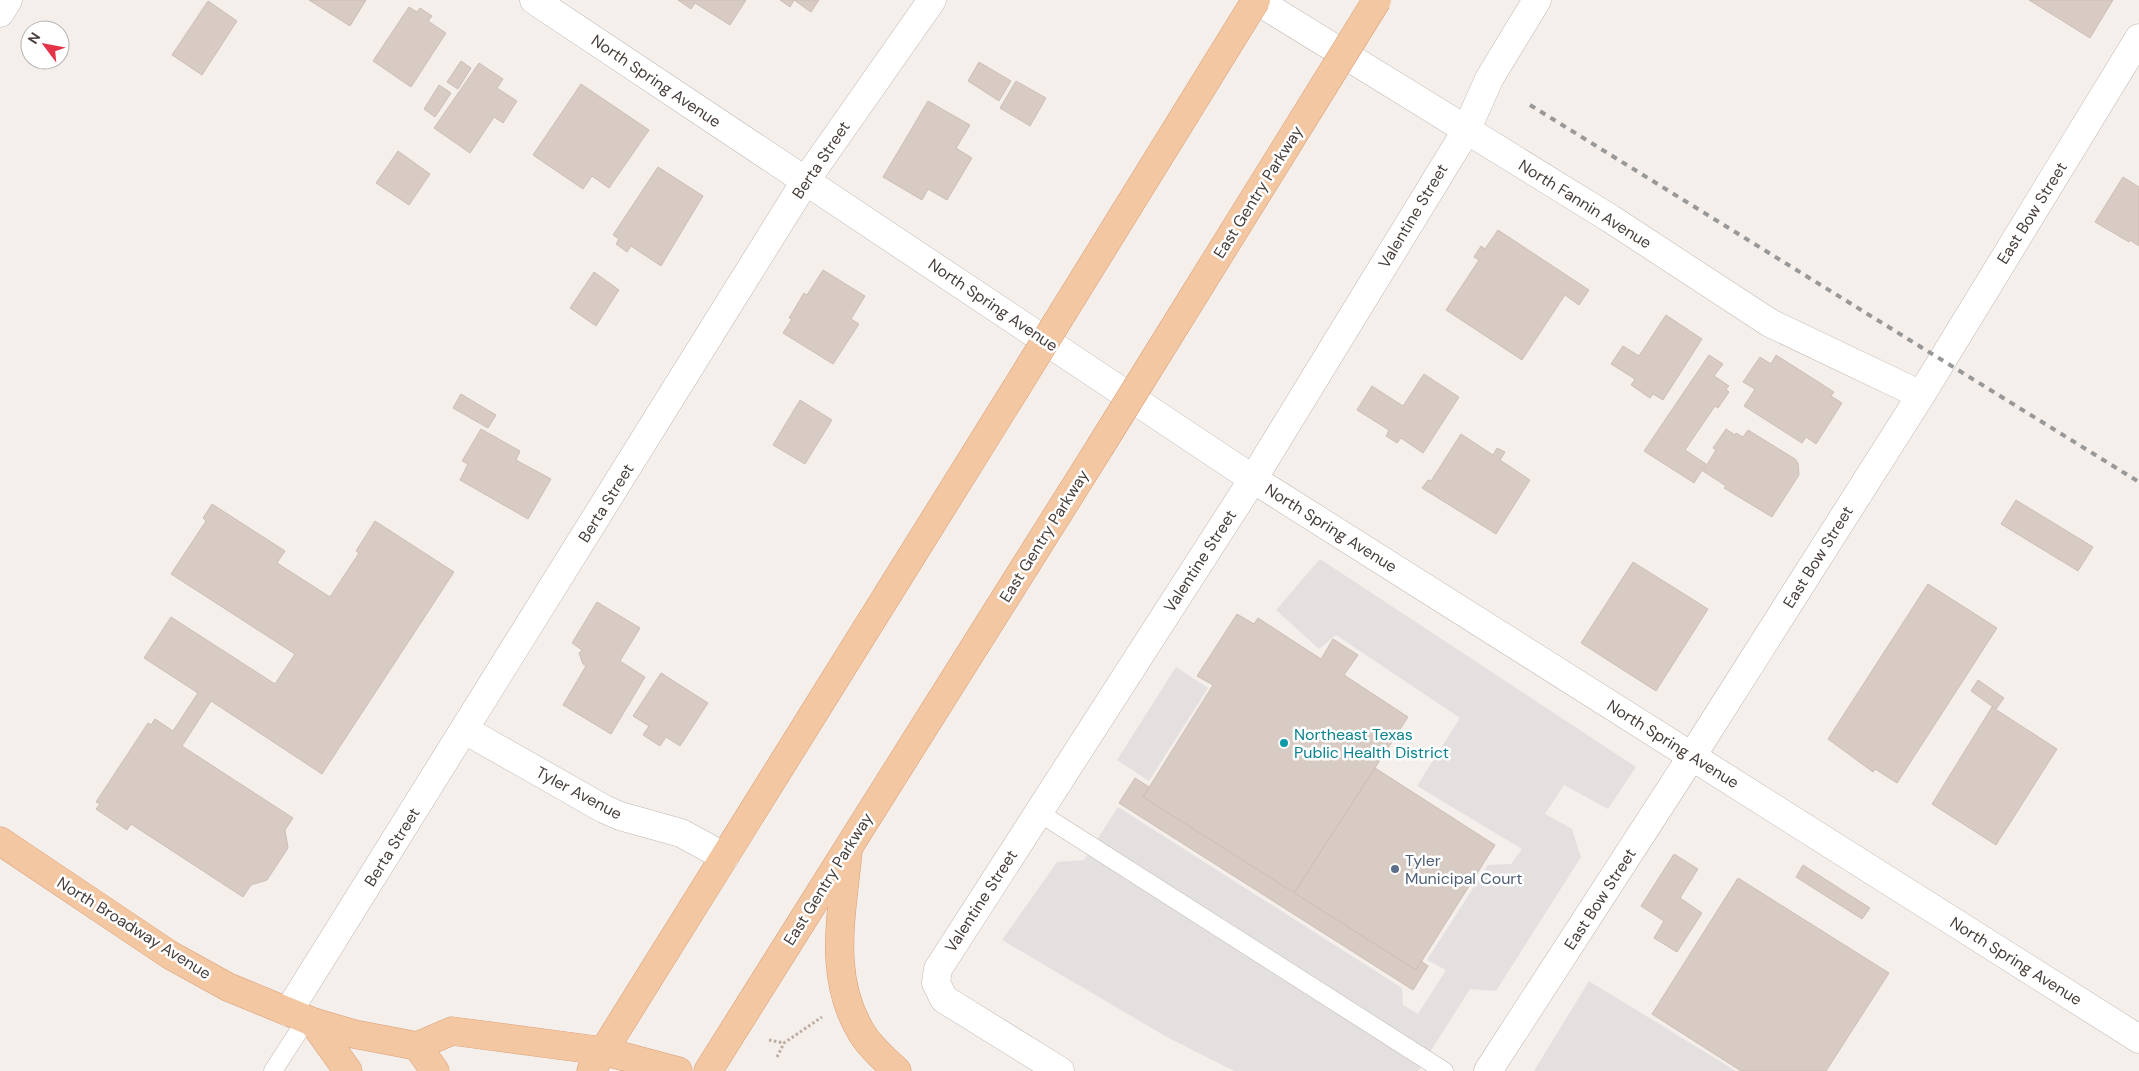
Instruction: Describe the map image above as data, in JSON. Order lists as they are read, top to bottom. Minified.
{"streets":{"main road":["East Gentry Parkway","North Broadway Avenue"],"street":["North Spring Avenue","Berta Street","North Fannin Avenue","East Bow Street","Valentine Street","Tyler Avenue"]},"crossings":[["North Spring Avenue","Berta Street"],["North Spring Avenue","East Bow Street"],["North Spring Avenue","Valentine Street"],["Berta Street","Tyler Avenue"],["Berta Street","North Broadway Avenue"],["North Fannin Avenue","East Bow Street"],["North Fannin Avenue","Valentine Street"]],"places":["Northeast Texas Public Health District","Tyler Municipal Court"],"north":"top left"}
